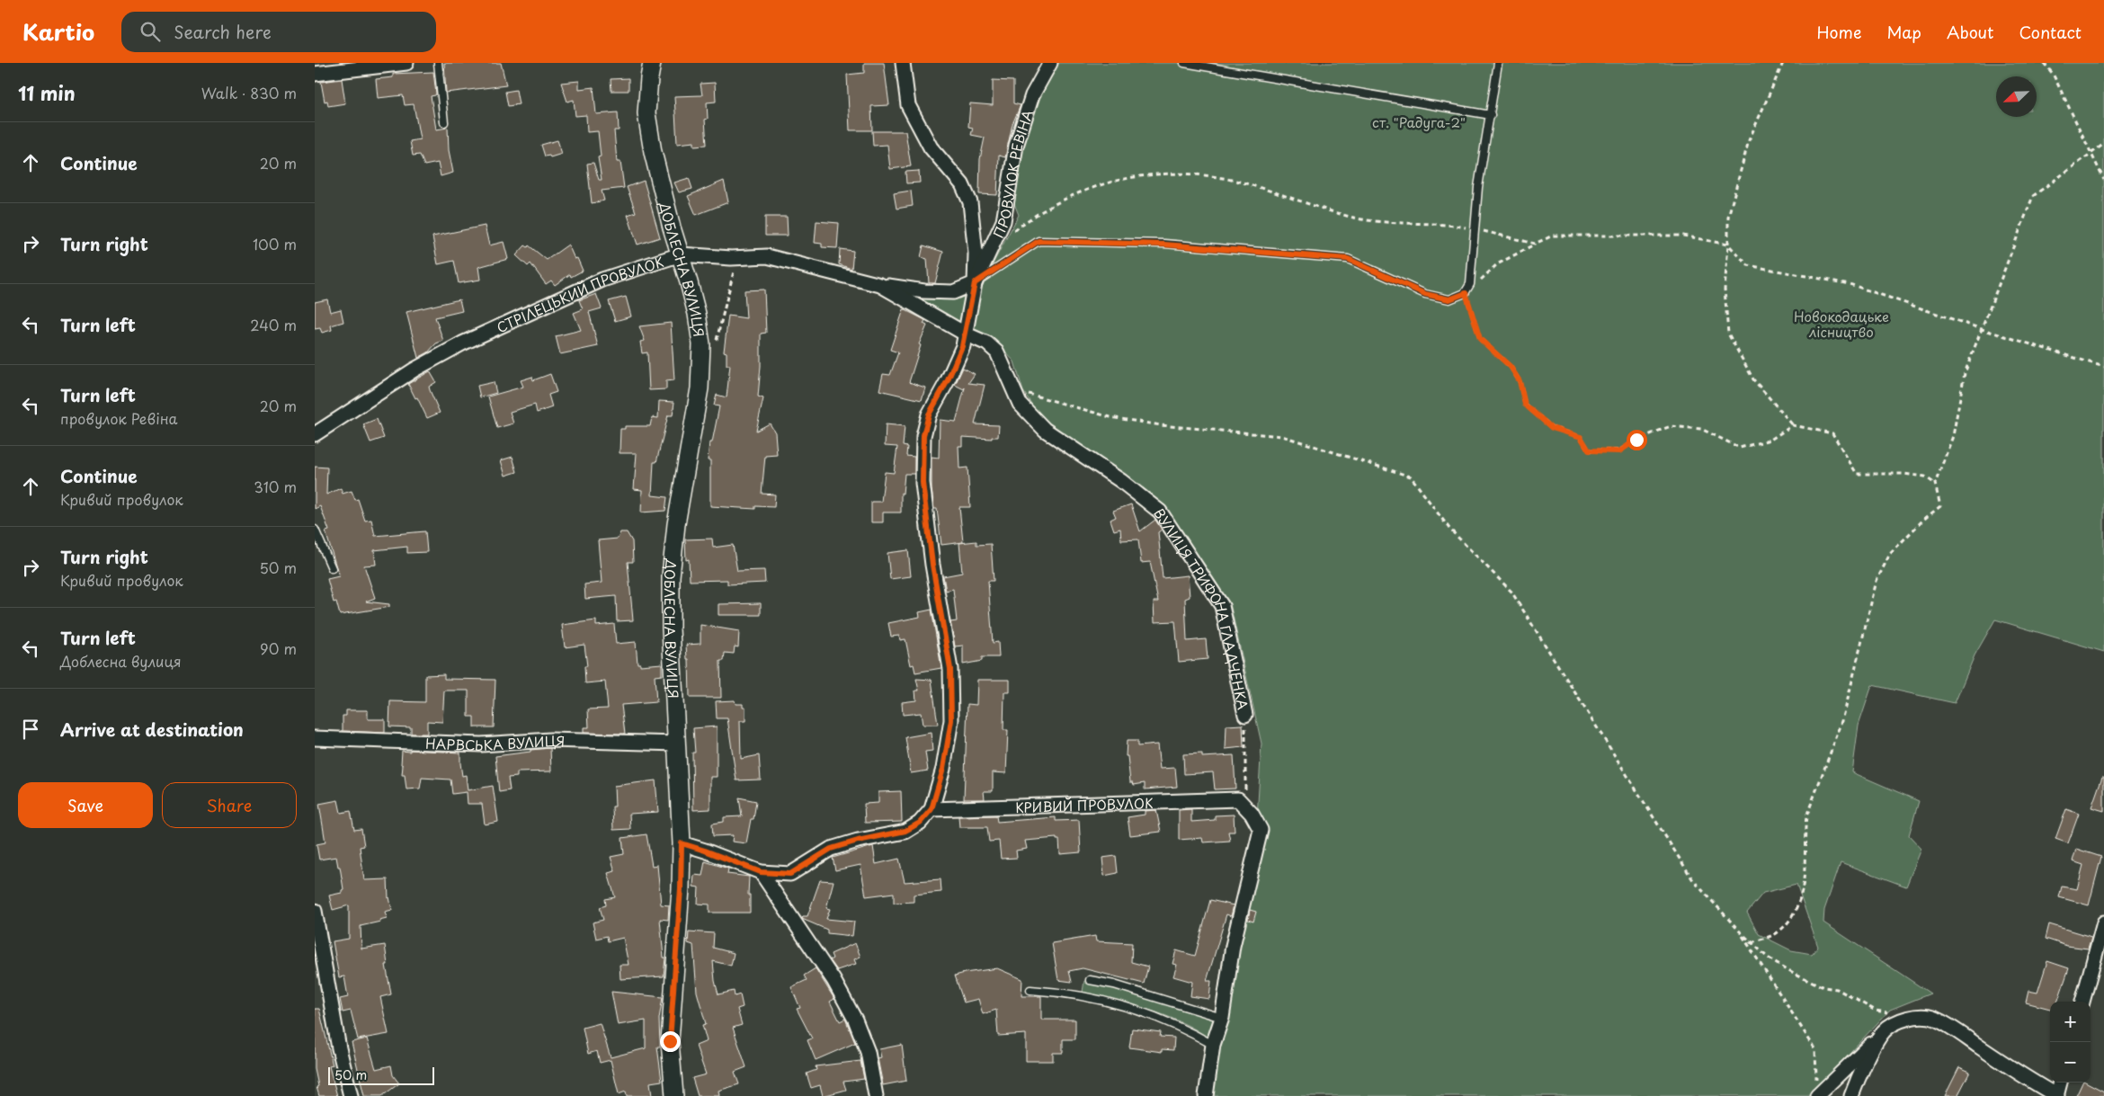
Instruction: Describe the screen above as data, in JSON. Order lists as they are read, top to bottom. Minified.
{"streets":{"street":["ПРОВУЛОК РЕВІНА","ДОБЛЕСНА ВУЛИЦЯ","СТРІЛЕЦЬКИЙ ПРОВУЛОК","ВУЛИЦЯ ТРИФОНА ГЛАДЧЕНКА","НАРВСЬКА ВУЛИЦЯ","КРИВИЙ ПРОВУЛОК"]},"crossings":[["ПРОВУЛОК РЕВІНА","СТРІЛЕЦЬКИЙ ПРОВУЛОК"],["ПРОВУЛОК РЕВІНА","ВУЛИЦЯ ТРИФОНА ГЛАДЧЕНКА"],["ДОБЛЕСНА ВУЛИЦЯ","СТРІЛЕЦЬКИЙ ПРОВУЛОК"],["ДОБЛЕСНА ВУЛИЦЯ","НАРВСЬКА ВУЛИЦЯ"],["СТРІЛЕЦЬКИЙ ПРОВУЛОК","ВУЛИЦЯ ТРИФОНА ГЛАДЧЕНКА"],["ВУЛИЦЯ ТРИФОНА ГЛАДЧЕНКА","КРИВИЙ ПРОВУЛОК"]],"parks":["ст. \"Радуга-2\"","Новокодацьке лісництво"],"scale_bar":"50 m","north":"bottom left","page":{"header":"Kartio","search":"Search here","nav":["Home","Map","About","Contact"],"heading":["11 min","Walk · 830 m"],"list":[["Continue","20 m"],["Turn right","100 m"],["Turn left","240 m"],["Turn left","провулок Ревіна","20 m"],["Continue","Кривий провулок","310 m"],["Turn right","Кривий провулок","50 m"],["Turn left","Доблесна вулиця","90 m"],"Arrive at destination"],"buttons":["Save","Share"],"map_buttons":["+","−"],"scale":"50 m"}}
